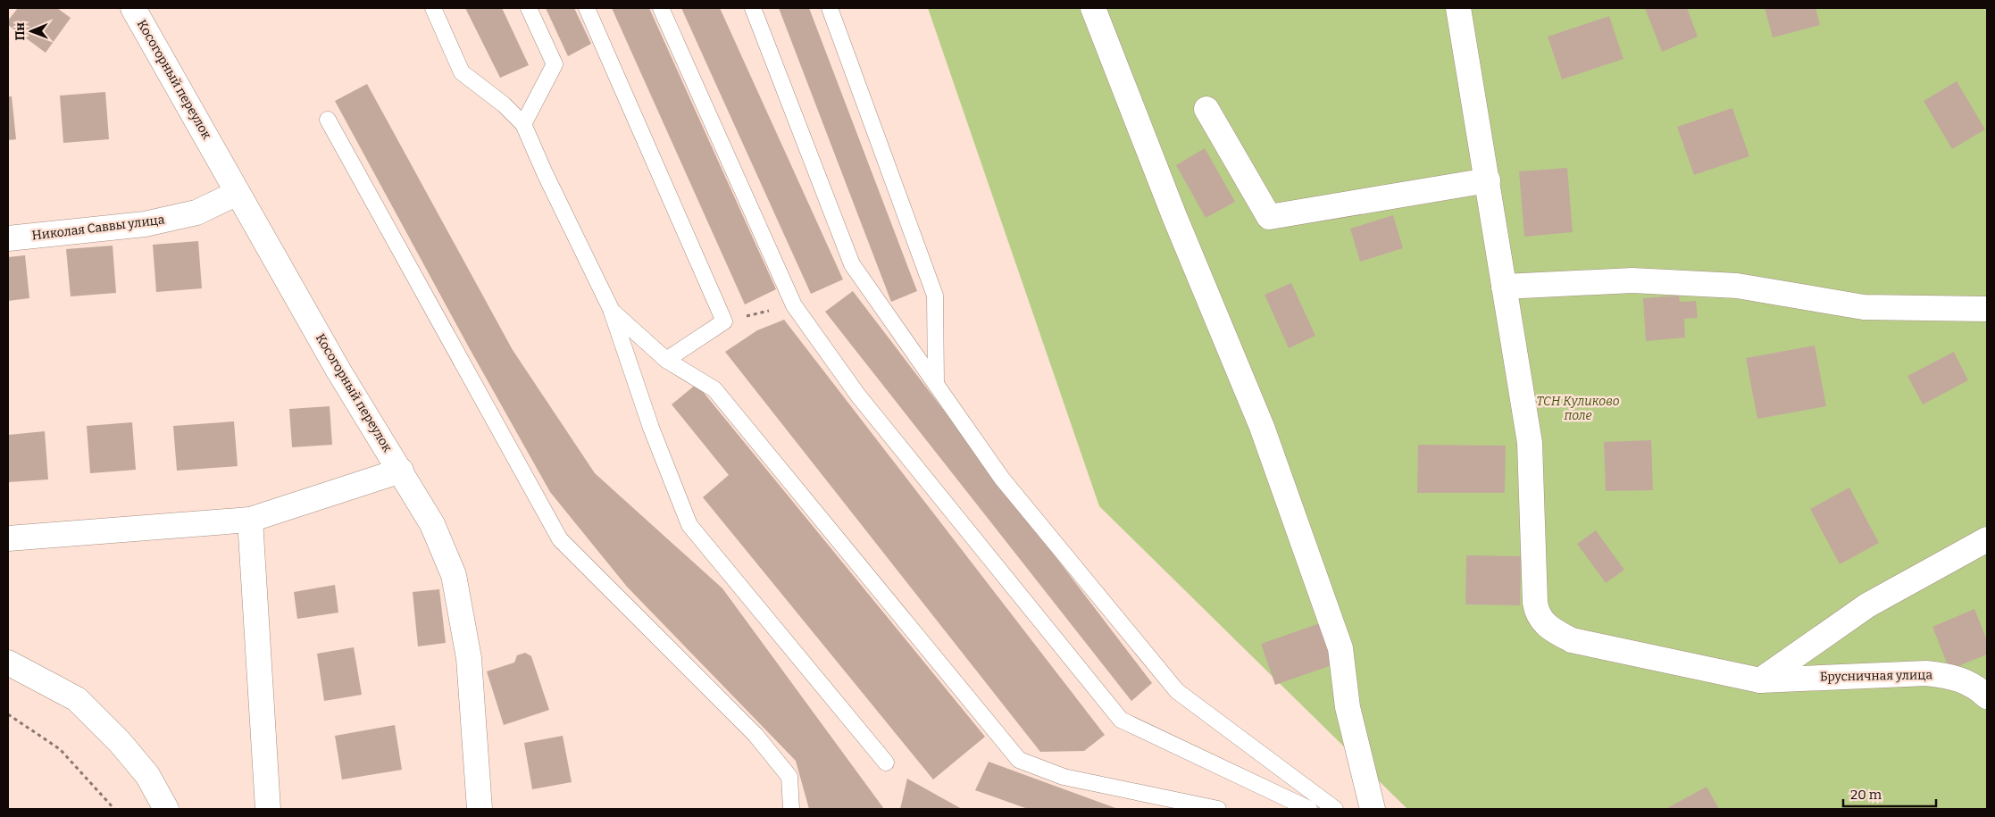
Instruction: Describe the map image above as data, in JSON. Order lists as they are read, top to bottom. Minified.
{"streets":{"street":["Косогорный переулок","Николая Саввы улица","Брусничная улица"]},"crossings":[["Косогорный переулок","Николая Саввы улица"]],"parks":["ТСН Куликово поле"],"scale_bar":"20 m","north":"left"}
